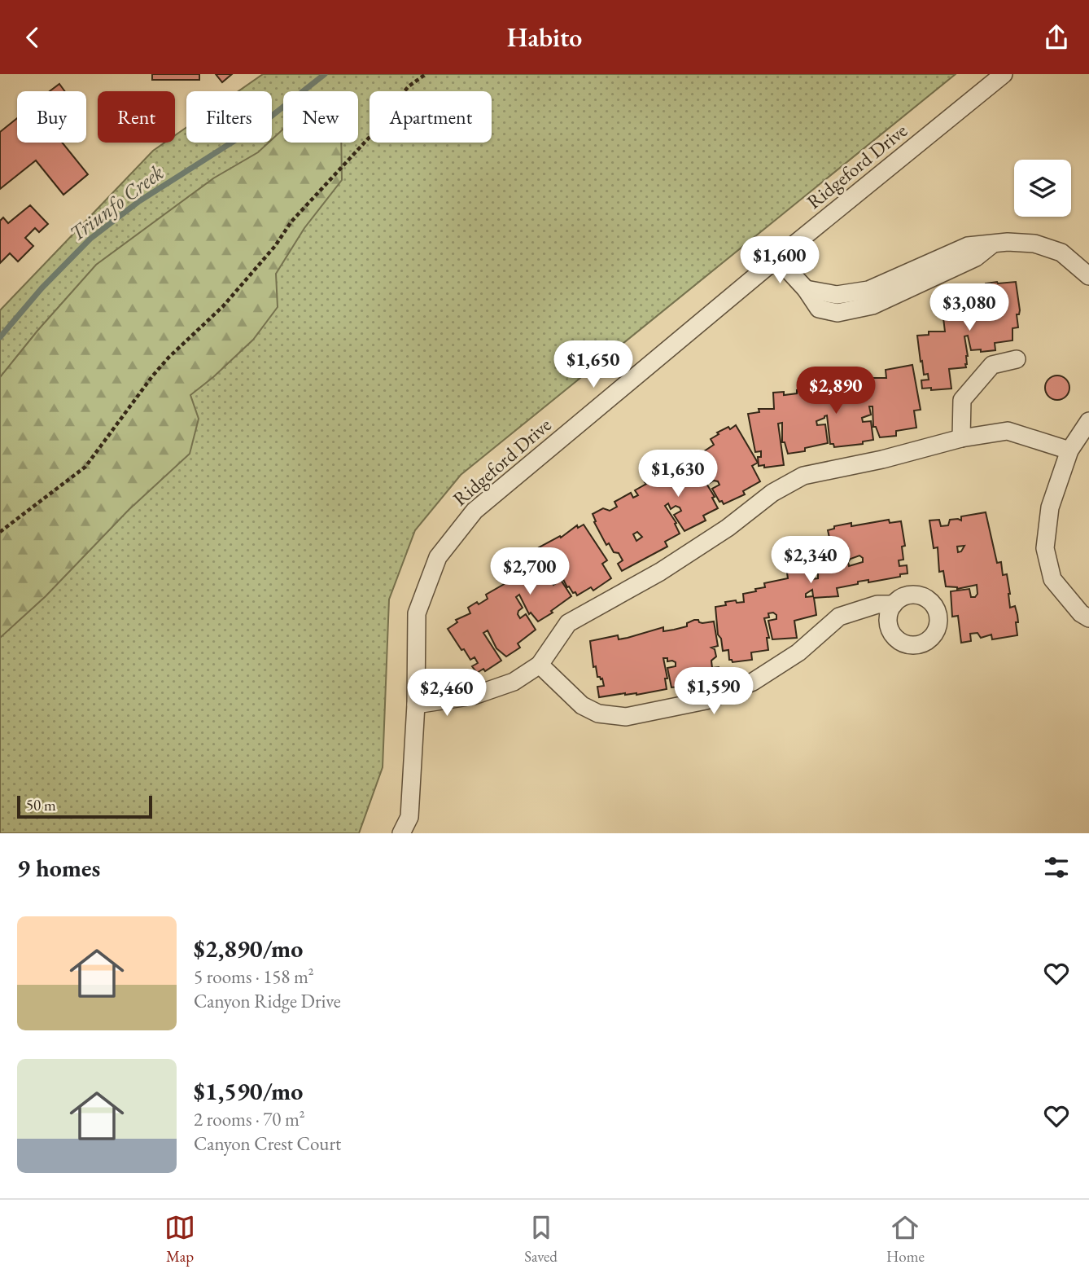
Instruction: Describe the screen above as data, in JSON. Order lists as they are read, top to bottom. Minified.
{"streets":{"street":["Ridgeford Drive"]},"water":["Triunfo Creek"],"scale_bar":"50 m","page":{"header":"Habito","chip":["Buy","Rent","Filters","New","Apartment"],"price":["$1,600","$3,080","$1,650","$2,890","$1,630","$2,340","$2,700","$1,590","$2,460"],"scale":"50 m","heading":"9 homes","list":[{"name":"$2,890/mo","note":"5 rooms · 158 m² · Canyon Ridge Drive"},{"name":"$1,590/mo","note":"2 rooms · 70 m² · Canyon Crest Court"}],"tabs":["Map","Saved","Home"]}}
